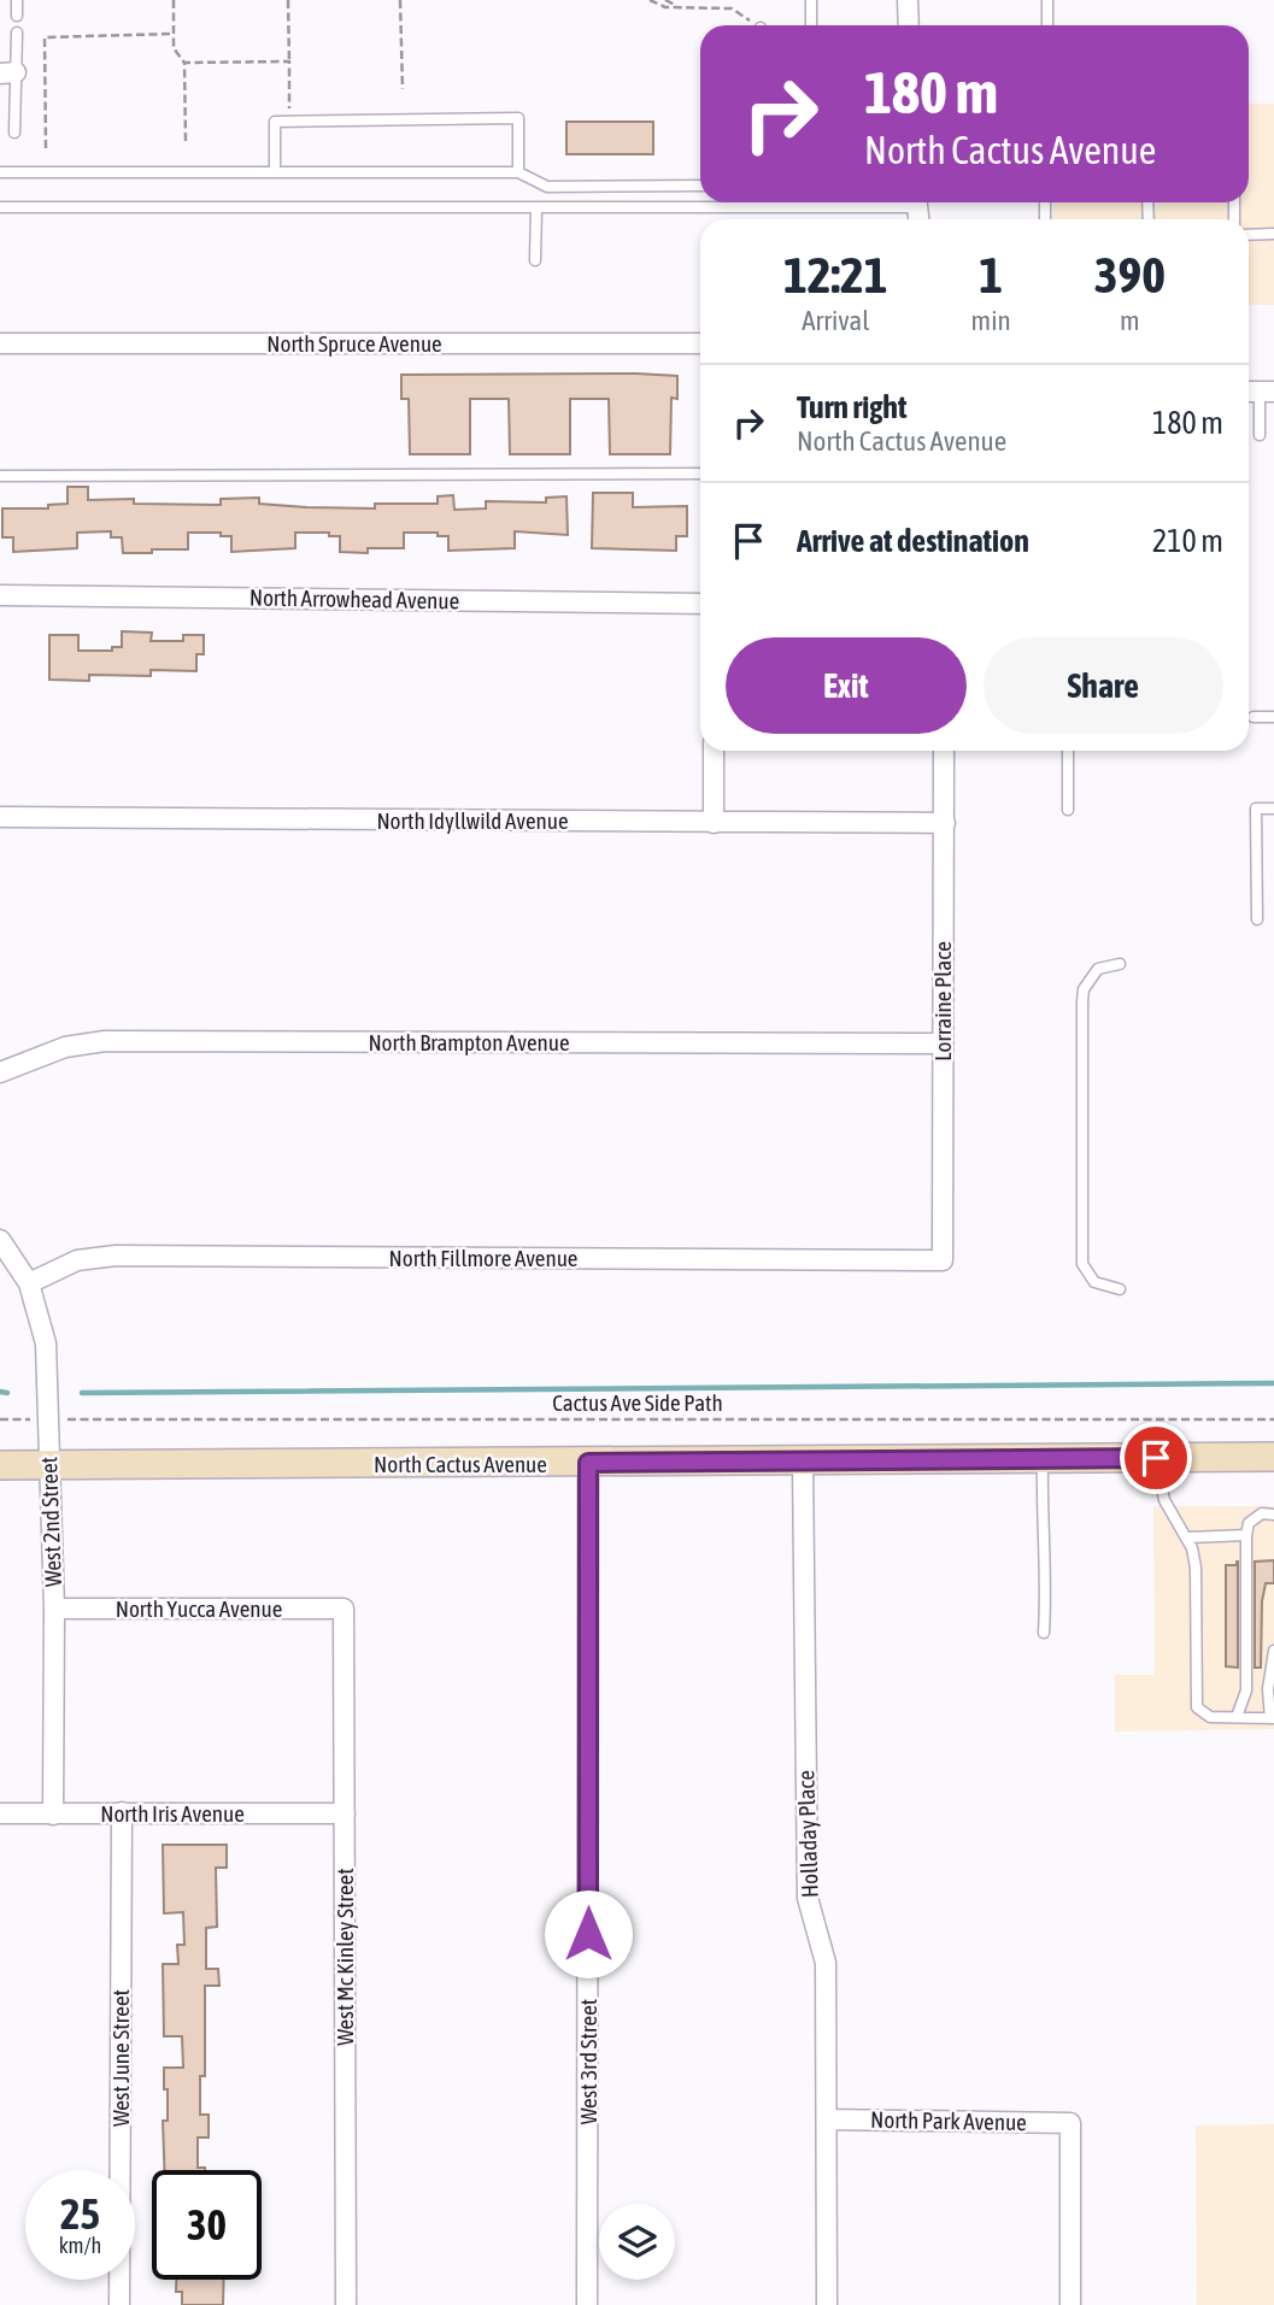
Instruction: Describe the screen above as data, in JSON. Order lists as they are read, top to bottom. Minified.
{"streets":{"main road":["North Cactus Avenue"],"street":["North Spruce Avenue","North Arrowhead Avenue","North Idyllwild Avenue","Lorraine Place","North Brampton Avenue","North Fillmore Avenue","West 2nd Street","North Yucca Avenue","North Iris Avenue","Holladay Place","West Mc Kinley Street","West June Street","West 3rd Street","North Park Avenue"],"path":["Cactus Ave Side Path"]},"crossings":[["North Idyllwild Avenue","Lorraine Place"],["Lorraine Place","North Brampton Avenue"],["Lorraine Place","North Fillmore Avenue"],["North Fillmore Avenue","West 2nd Street"],["Cactus Ave Side Path","West 2nd Street"],["North Cactus Avenue","West 2nd Street"],["North Cactus Avenue","Holladay Place"],["North Cactus Avenue","West 3rd Street"],["West 2nd Street","North Yucca Avenue"],["West 2nd Street","North Iris Avenue"],["North Yucca Avenue","West Mc Kinley Street"],["North Iris Avenue","West Mc Kinley Street"],["North Iris Avenue","West June Street"],["Holladay Place","North Park Avenue"]],"page":{"turn":["180 m","North Cactus Avenue"],"eta":["12:21","Arrival","1","min","390","m"],"list":[{"name":"Turn right","note":"North Cactus Avenue","value":"180 m"},{"name":"Arrive at destination","value":"210 m"}],"buttons":["Exit","Share"],"speed":"25 km/h","limit":"30"}}
